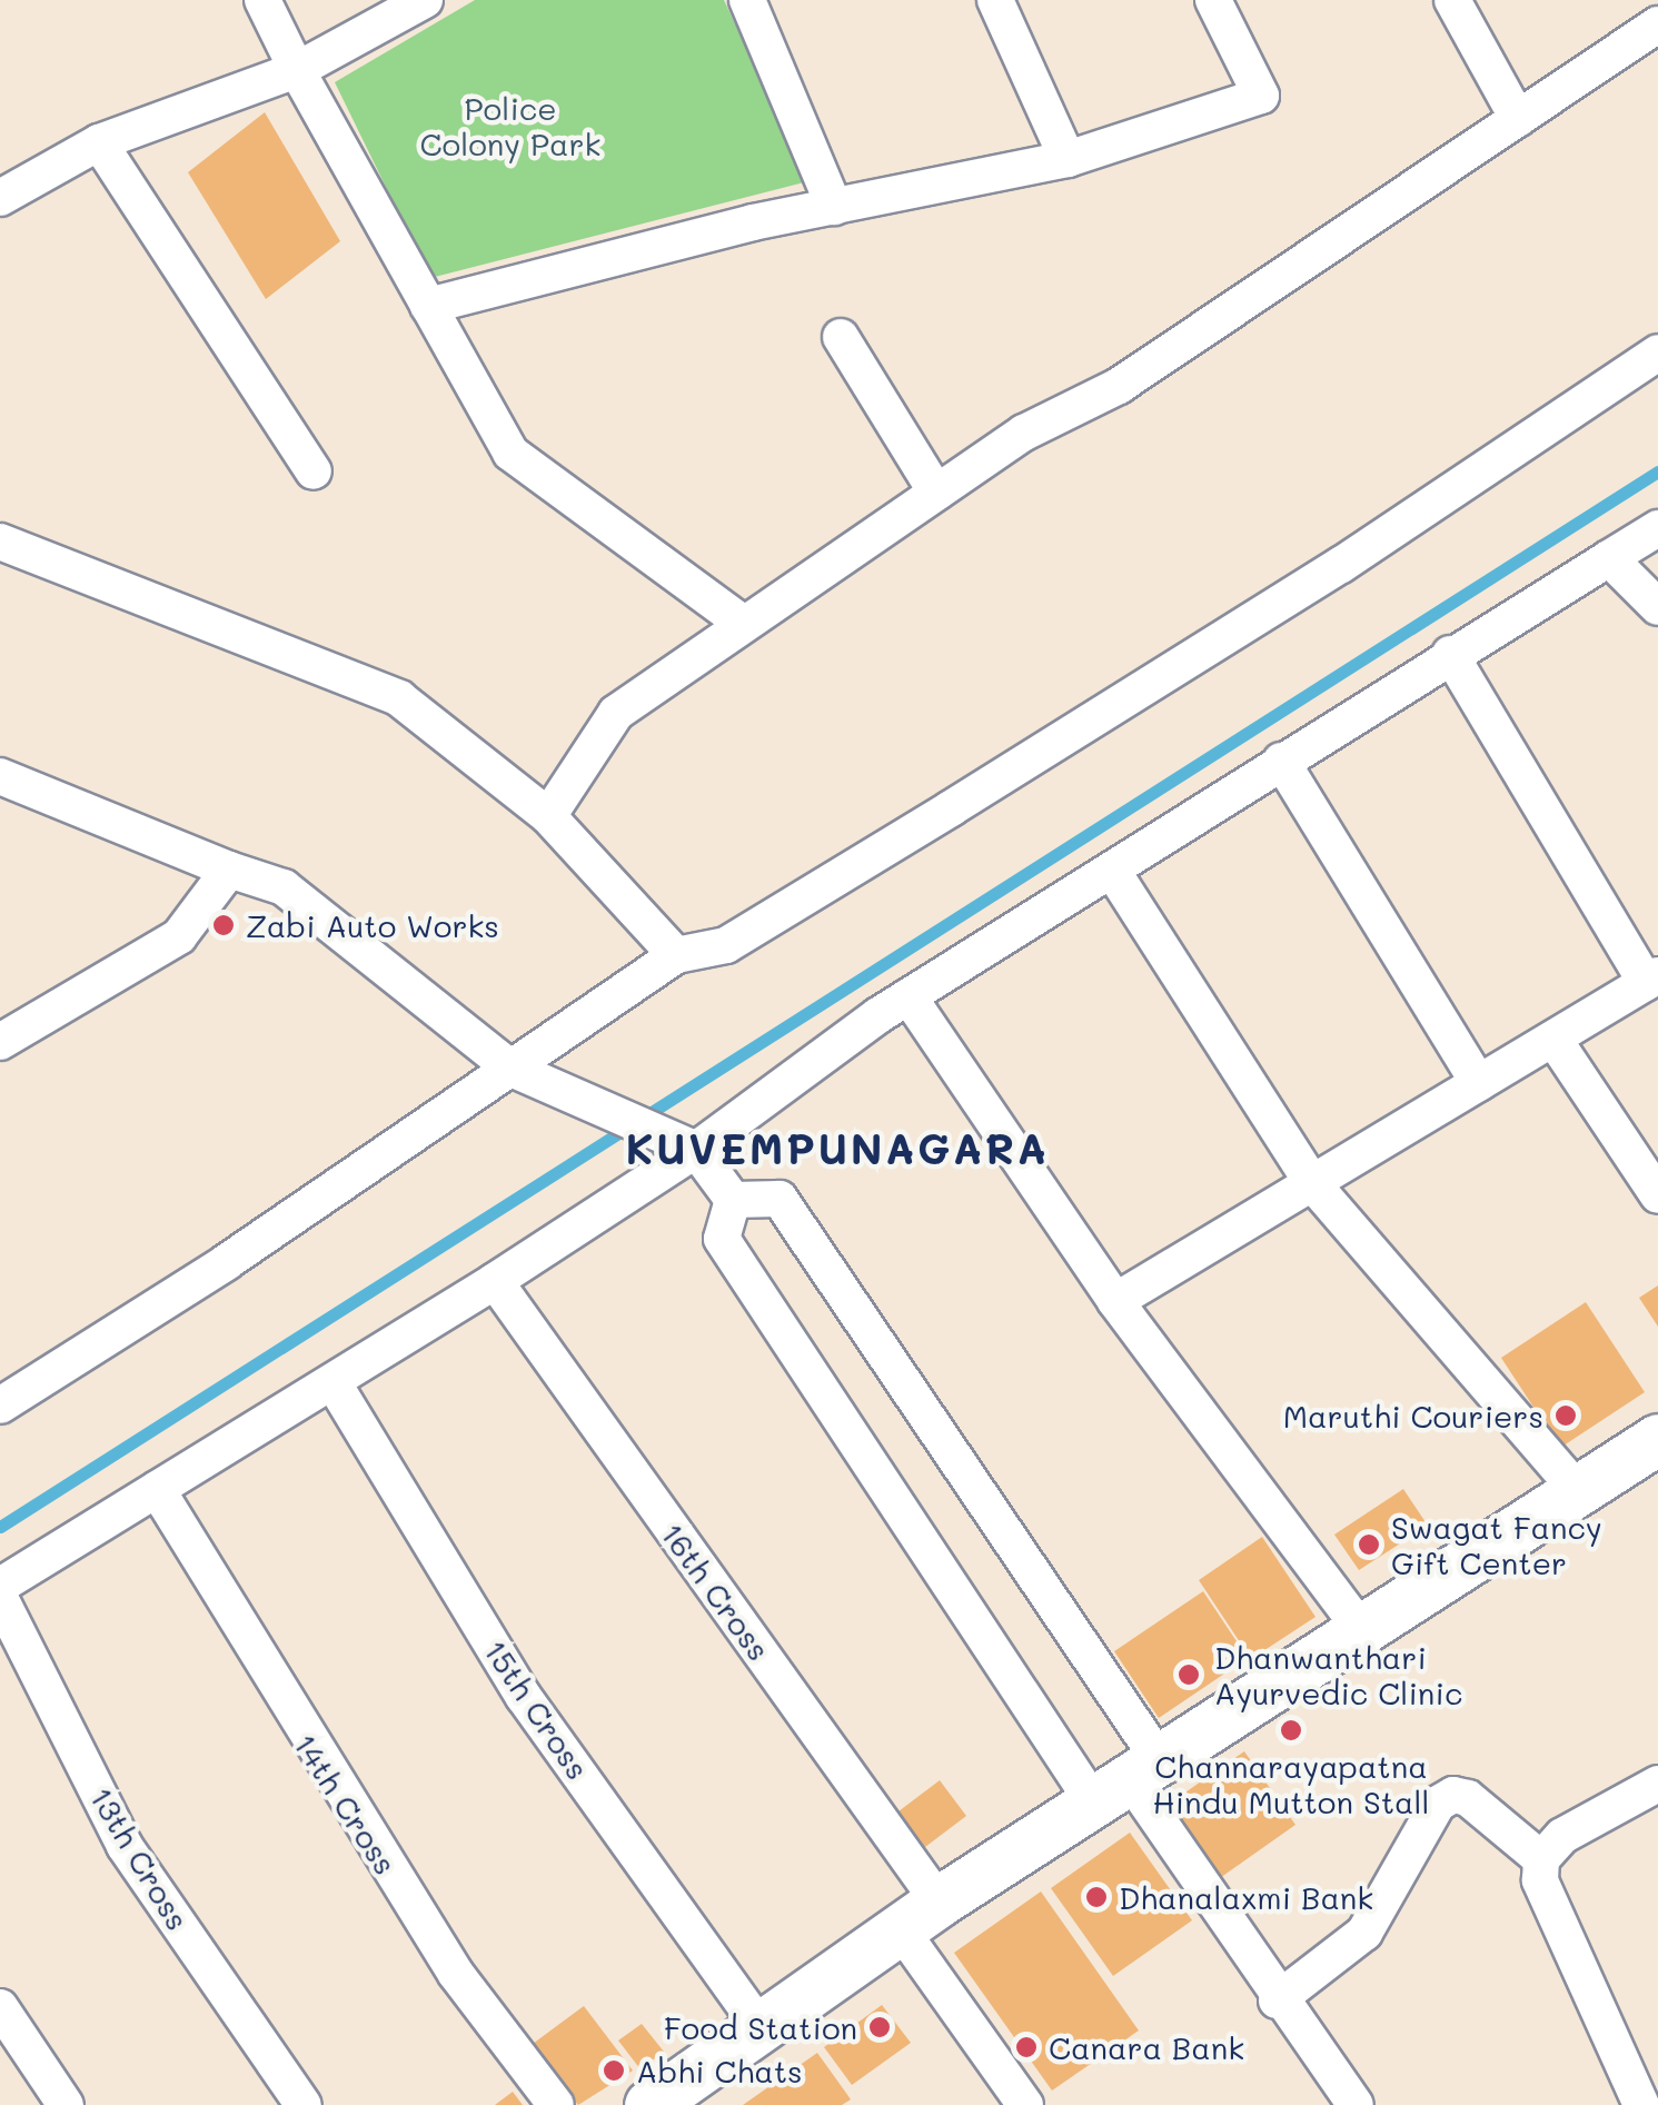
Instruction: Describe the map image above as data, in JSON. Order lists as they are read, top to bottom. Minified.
{"streets":{"street":["16th Cross","15th Cross","14th Cross","13th Cross"]},"districts":["KUVEMPUNAGARA"],"parks":["Police Colony Park"],"places":["Zabi Auto Works","Maruthi Couriers","Swagat Fancy Gift Center","Dhanwanthari Ayurvedic Clinic","Channarayapatna Hindu Mutton Stall","Dhanalaxmi Bank","Food Station","Canara Bank","Abhi Chats"]}
